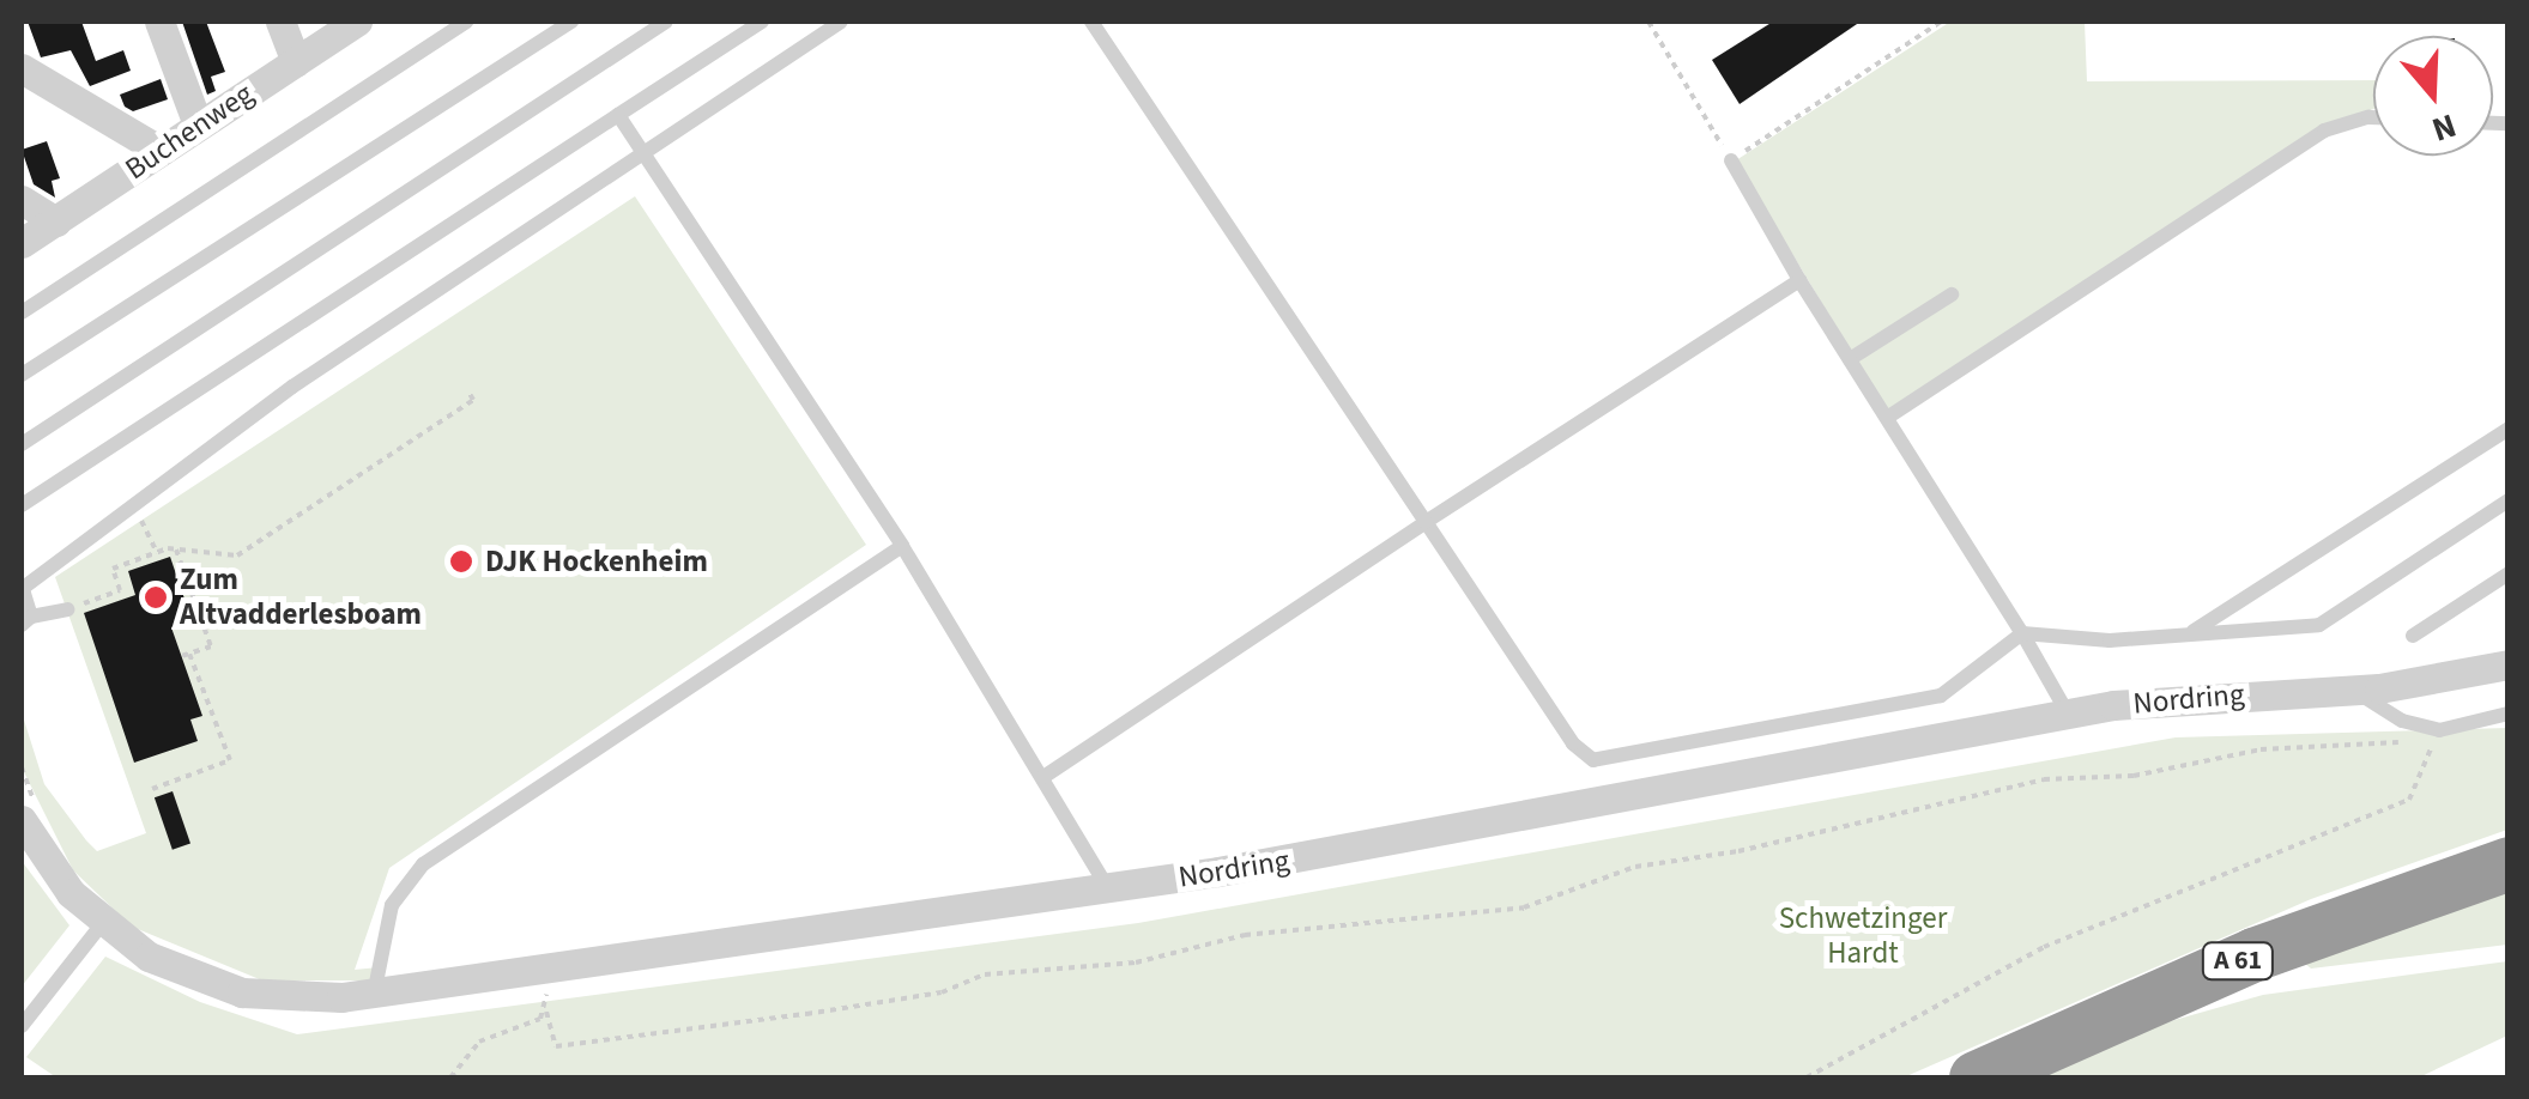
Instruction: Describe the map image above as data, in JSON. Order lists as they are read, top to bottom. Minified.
{"streets":{"highway":["A 61"],"street":["Buchenweg","Nordring"]},"parks":["Schwetzinger Hardt"],"places":["DJK Hockenheim","Zum Altvadderlesboam"],"north":"bottom"}
